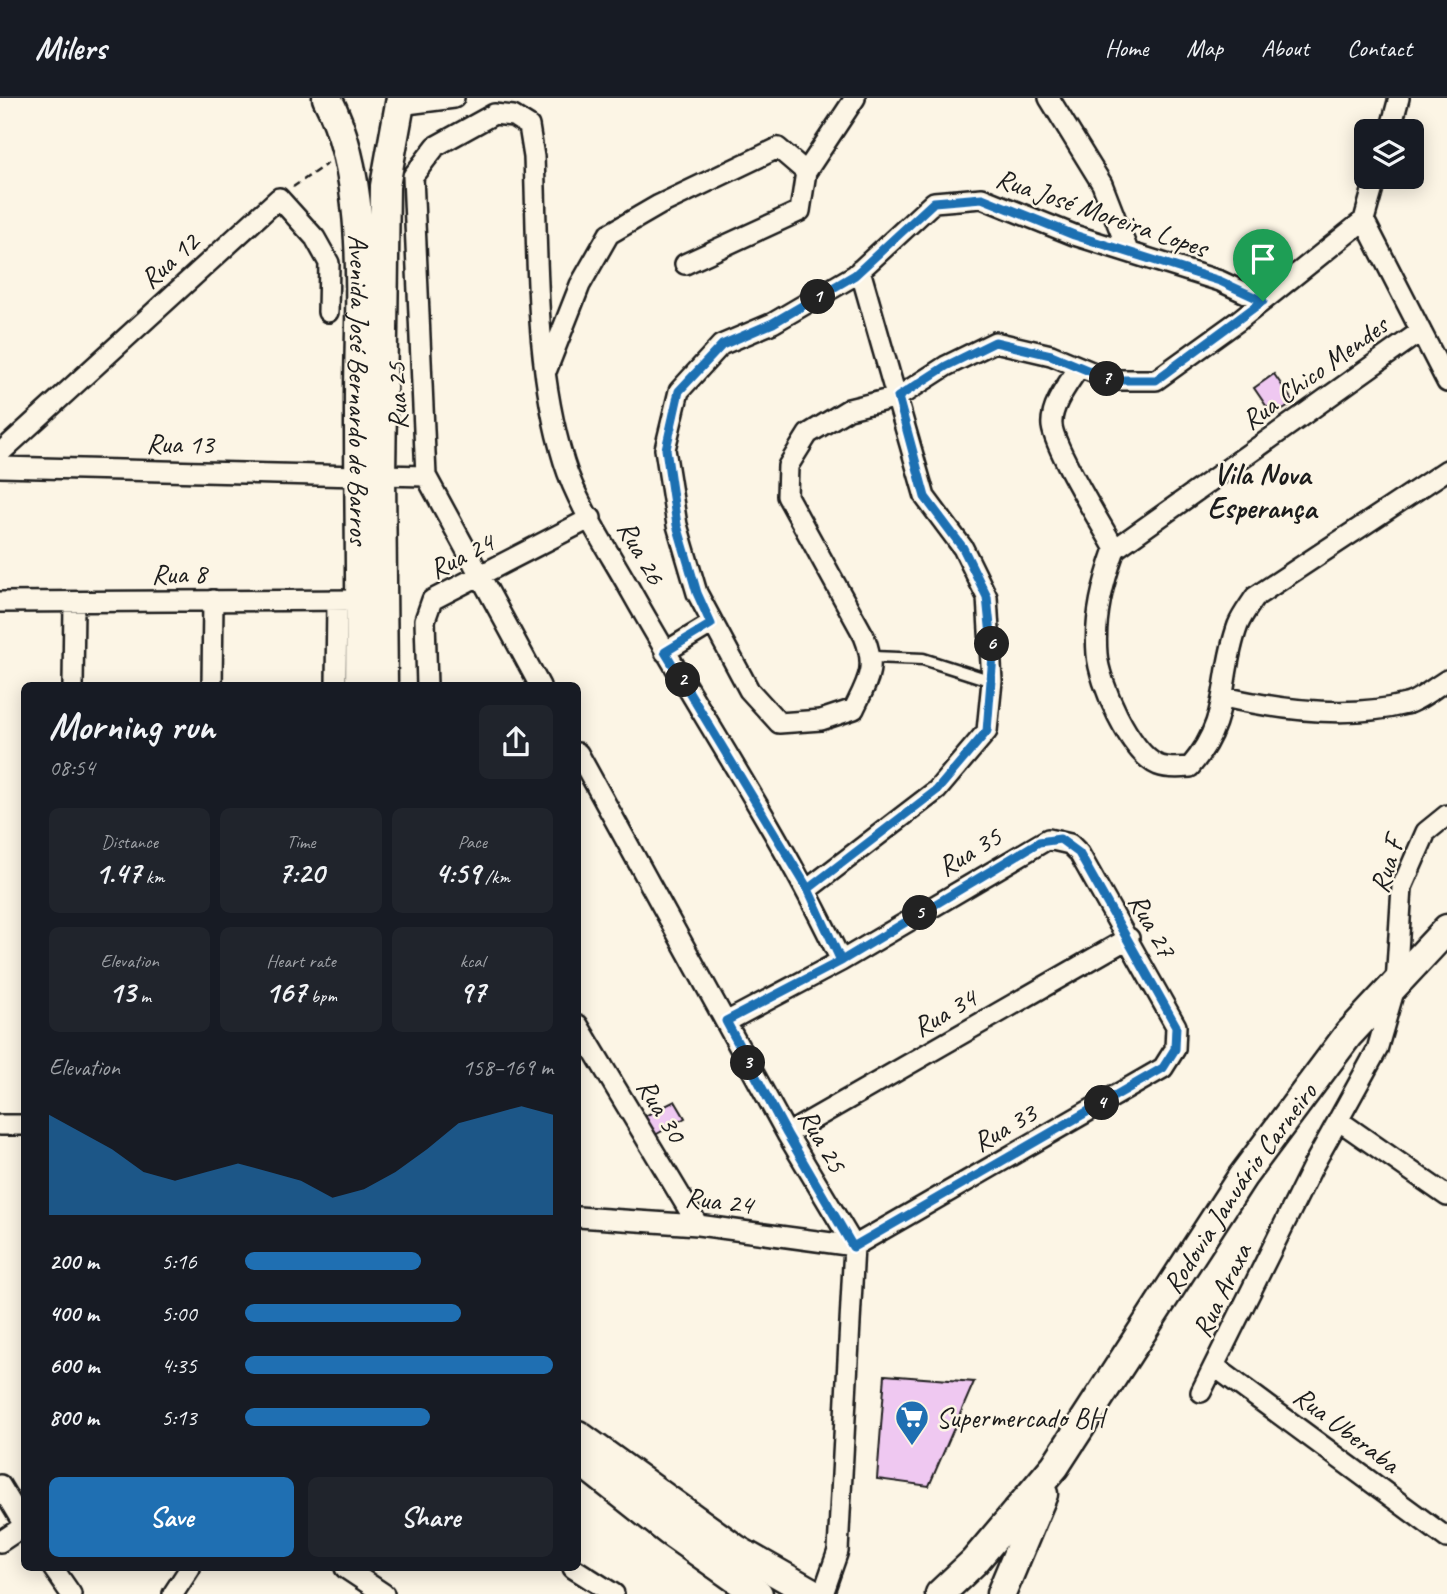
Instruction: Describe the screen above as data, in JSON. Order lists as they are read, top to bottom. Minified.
{"streets":{"main road":["Avenida José Bernardo de Barros","Rodovia Januário Carneiro"],"street":["Rua José Moreira Lopes","Rua 12","Rua Chico Mendes","Rua 25","Rua 13","Rua 26","Rua 24","Rua 8","Rua 35","Rua F","Rua 27","Rua 34","Rua 30","Rua 33","Rua Araxa","Rua Uberaba"]},"crossings":[["Avenida José Bernardo de Barros","Rua 13"],["Avenida José Bernardo de Barros","Rua 8"],["Rua 25","Rua 13"],["Rua 25","Rua 26"],["Rua 25","Rua 24"],["Rua 25","Rua 35"],["Rua 25","Rua 34"],["Rua 25","Rua 33"],["Rua 26","Rua 24"],["Rua 26","Rua 35"],["Rua 24","Rua 30"],["Rua 24","Rua 33"],["Rua 35","Rua 27"],["Rua F","Rodovia Januário Carneiro"],["Rua F","Rua Araxa"],["Rua 27","Rua 34"],["Rua 27","Rua 33"],["Rodovia Januário Carneiro","Rua Araxa"],["Rua Araxa","Rua Uberaba"]],"districts":["Vila Nova Esperança"],"places":{"supermarket":["Supermercado BH"]},"page":{"header":"Milers","nav":["Home","Map","About","Contact"],"pins":["1","7","6","2","5","3","4"],"heading":["Morning run","08:54"],"stats":[["Distance","1.47 km"],["Time","7:20"],["Pace","4:59 /km"],["Elevation","13 m"],["Heart rate","167 bpm"],["kcal","97"]],"chart":["Elevation","158–169 m"],"list":[{"name":"200 m","note":"5:16"},{"name":"400 m","note":"5:00"},{"name":"600 m","note":"4:35"},{"name":"800 m","note":"5:13"}],"buttons":["Save","Share"]}}
